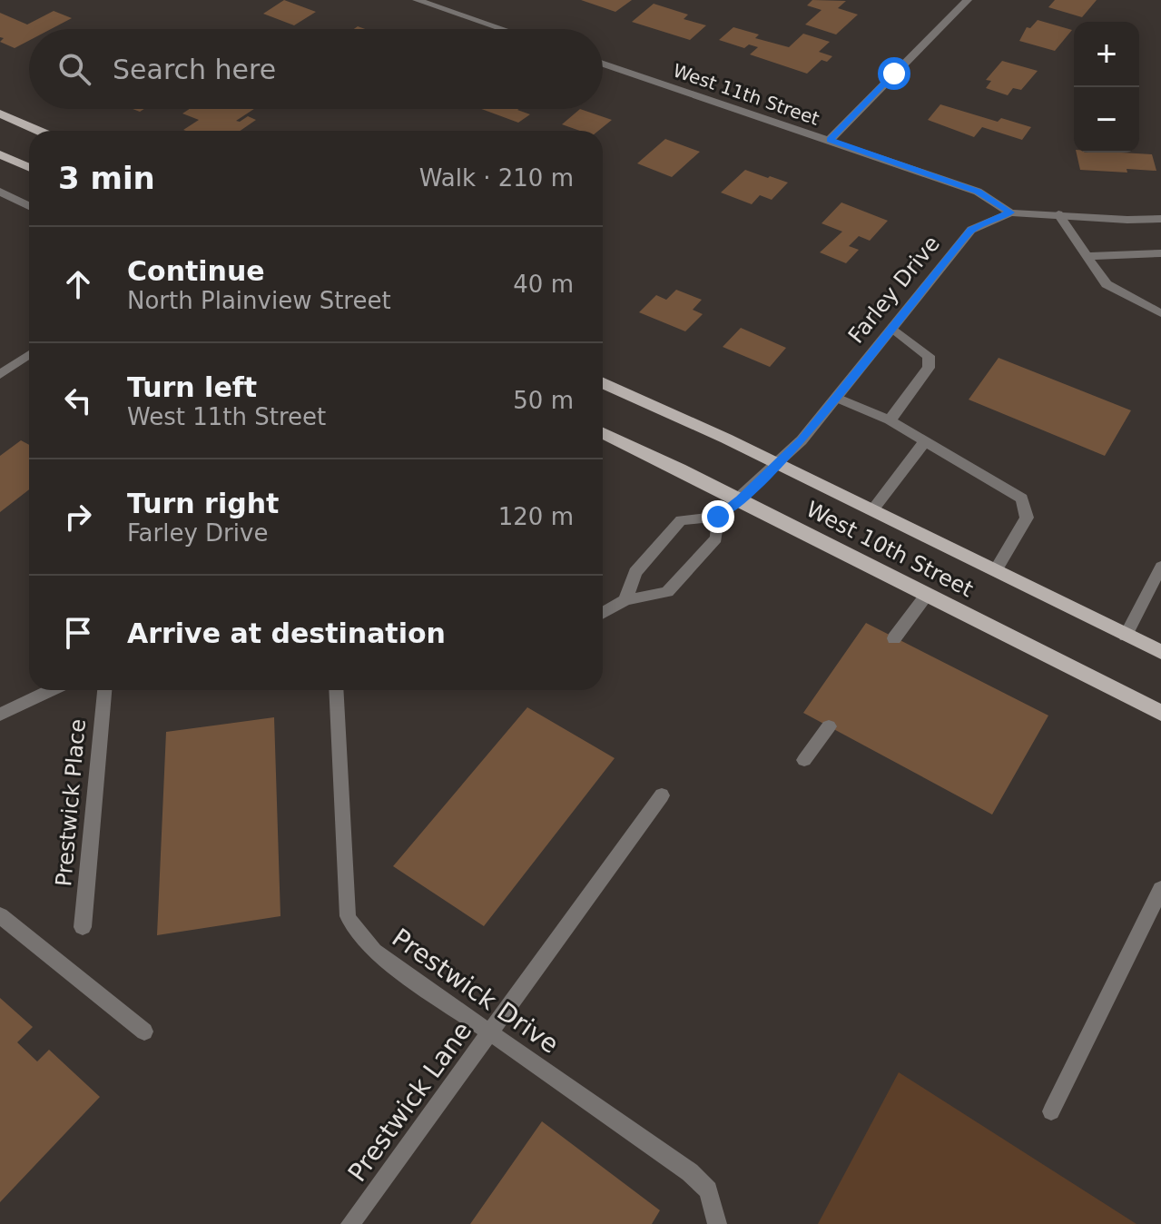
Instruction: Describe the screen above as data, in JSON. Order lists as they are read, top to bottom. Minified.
{"streets":{"main road":["West 10th Street"],"street":["West 11th Street","Farley Drive","Prestwick Place","Prestwick Drive","Prestwick Lane"]},"crossings":[["West 11th Street","Farley Drive"],["Farley Drive","West 10th Street"],["Prestwick Drive","Prestwick Lane"]],"page":{"map_buttons":["+","−"],"search":"Search here","heading":["3 min","Walk · 210 m"],"list":[["Continue","North Plainview Street","40 m"],["Turn left","West 11th Street","50 m"],["Turn right","Farley Drive","120 m"],"Arrive at destination"]}}
